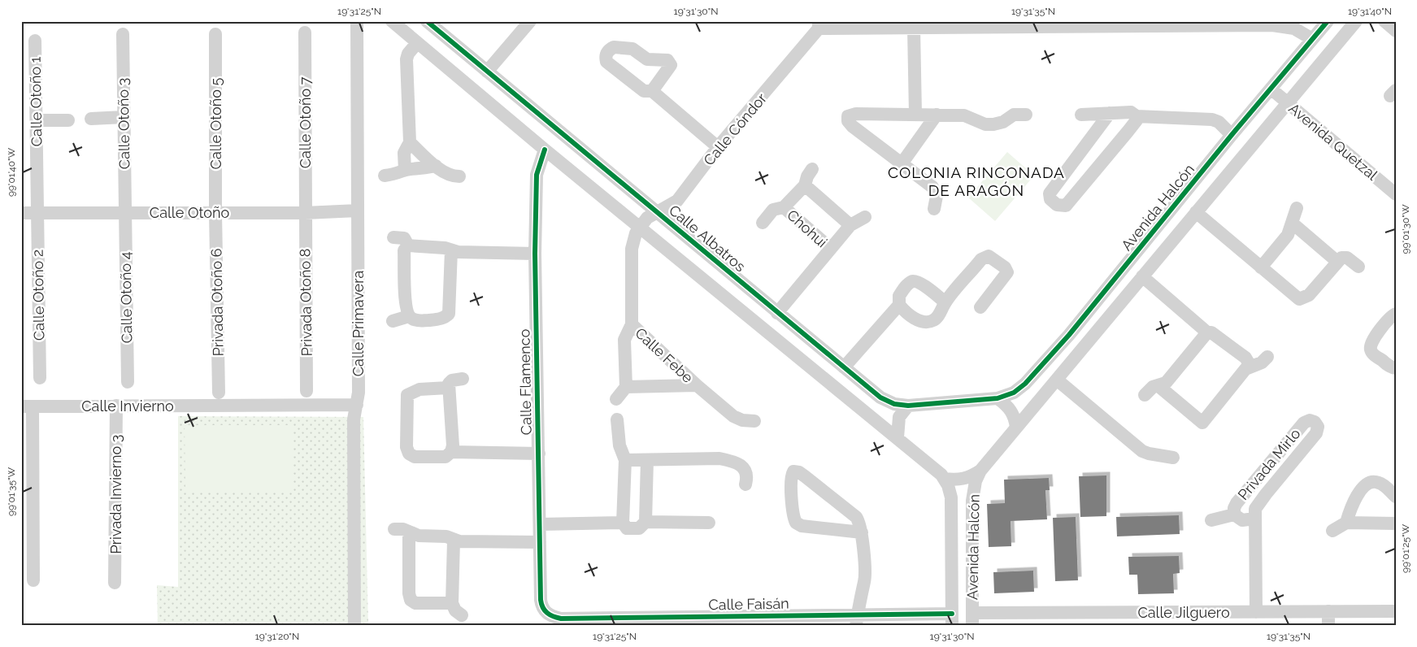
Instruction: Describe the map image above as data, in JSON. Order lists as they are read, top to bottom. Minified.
{"streets":{"street":["Calle Otoño 1","Calle Otoño 7","Calle Otoño 3","Calle Otoño 5","Calle Cóndor","Avenida Quetzal","Avenida Halcón","Calle Otoño","Chohui","Calle Albatros","Calle Otoño 2","Calle Otoño 4","Privada Otoño 6","Privada Otoño 8","Calle Primavera","Calle Febe","Calle Flamenco","Calle Invierno","Privada Mirlo","Privada Invierno 3","Calle Faisán","Calle Jilguero"]},"crossings":[["Calle Otoño 1","Calle Otoño"],["Calle Otoño 1","Calle Otoño 2"],["Calle Otoño 7","Calle Otoño"],["Calle Otoño 7","Privada Otoño 8"],["Calle Otoño 3","Calle Otoño"],["Calle Otoño 3","Calle Otoño 4"],["Calle Otoño 5","Calle Otoño"],["Calle Otoño 5","Privada Otoño 6"],["Calle Cóndor","Calle Albatros"],["Calle Cóndor","Calle Febe"],["Avenida Quetzal","Avenida Halcón"],["Avenida Halcón","Calle Albatros"],["Avenida Halcón","Calle Faisán"],["Avenida Halcón","Calle Jilguero"],["Calle Otoño","Calle Otoño 2"],["Calle Otoño","Calle Otoño 4"],["Calle Otoño","Privada Otoño 6"],["Calle Otoño","Privada Otoño 8"],["Calle Otoño","Calle Primavera"],["Calle Primavera","Calle Invierno"],["Calle Flamenco","Calle Faisán"],["Calle Invierno","Privada Invierno 3"],["Privada Mirlo","Calle Jilguero"]],"districts":["COLONIA RINCONADA DE ARAGÓN"],"coordinates":["19°31'25\"N","19°31'30\"N","19°31'35\"N","19°31'40\"N","99°01'40\"W","99°01'30\"W","99°01'35\"W","99°01'25\"W","19°31'20\"N"]}
